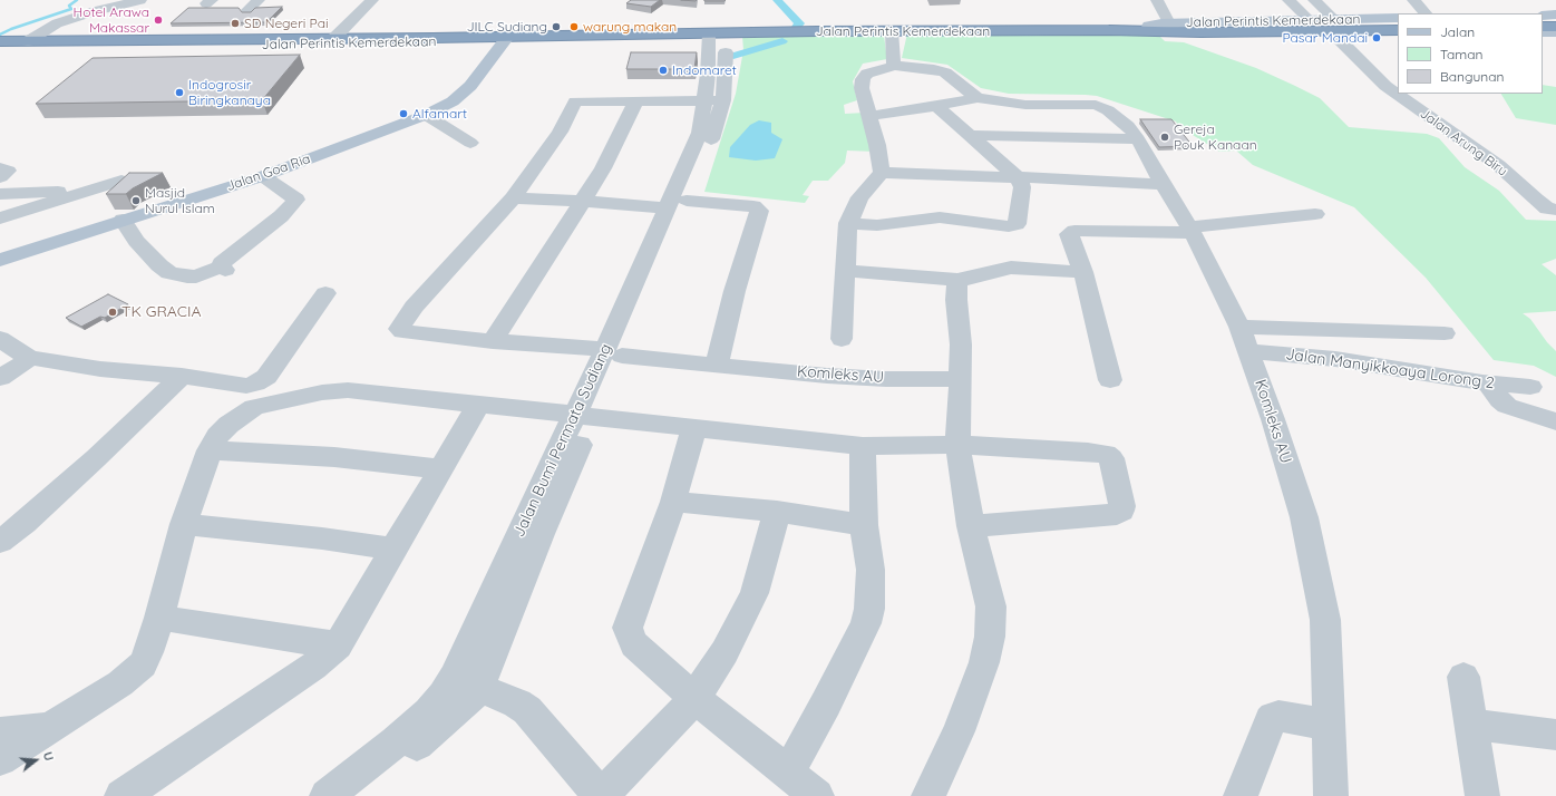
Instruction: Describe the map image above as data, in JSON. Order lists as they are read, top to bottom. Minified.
{"streets":{"highway":["Jalan Perintis Kemerdekaan"],"main road":["Jalan Goa Ria"],"street":["Jalan Arung Biru","Jalan Manyikkoaya Lorong 2","Komleks AU","Jalan Bumi Permata Sudiang"]},"crossings":[["Jalan Perintis Kemerdekaan","Jalan Arung Biru"],["Jalan Perintis Kemerdekaan","Jalan Goa Ria"],["Jalan Perintis Kemerdekaan","Jalan Bumi Permata Sudiang"],["Jalan Manyikkoaya Lorong 2","Komleks AU"],["Komleks AU","Jalan Bumi Permata Sudiang"]],"places":["Hotel Arawa Makassar","SD Negeri Pai","JILC Sudiang","warung makan","Pasar Mandai","Indomaret","Indogrosir Biringkanaya","Alfamart","Gereja Pouk Kanaan","Masjid Nurul Islam","TK GRACIA"],"legend":["Jalan","Taman","Bangunan"],"north":"right"}
